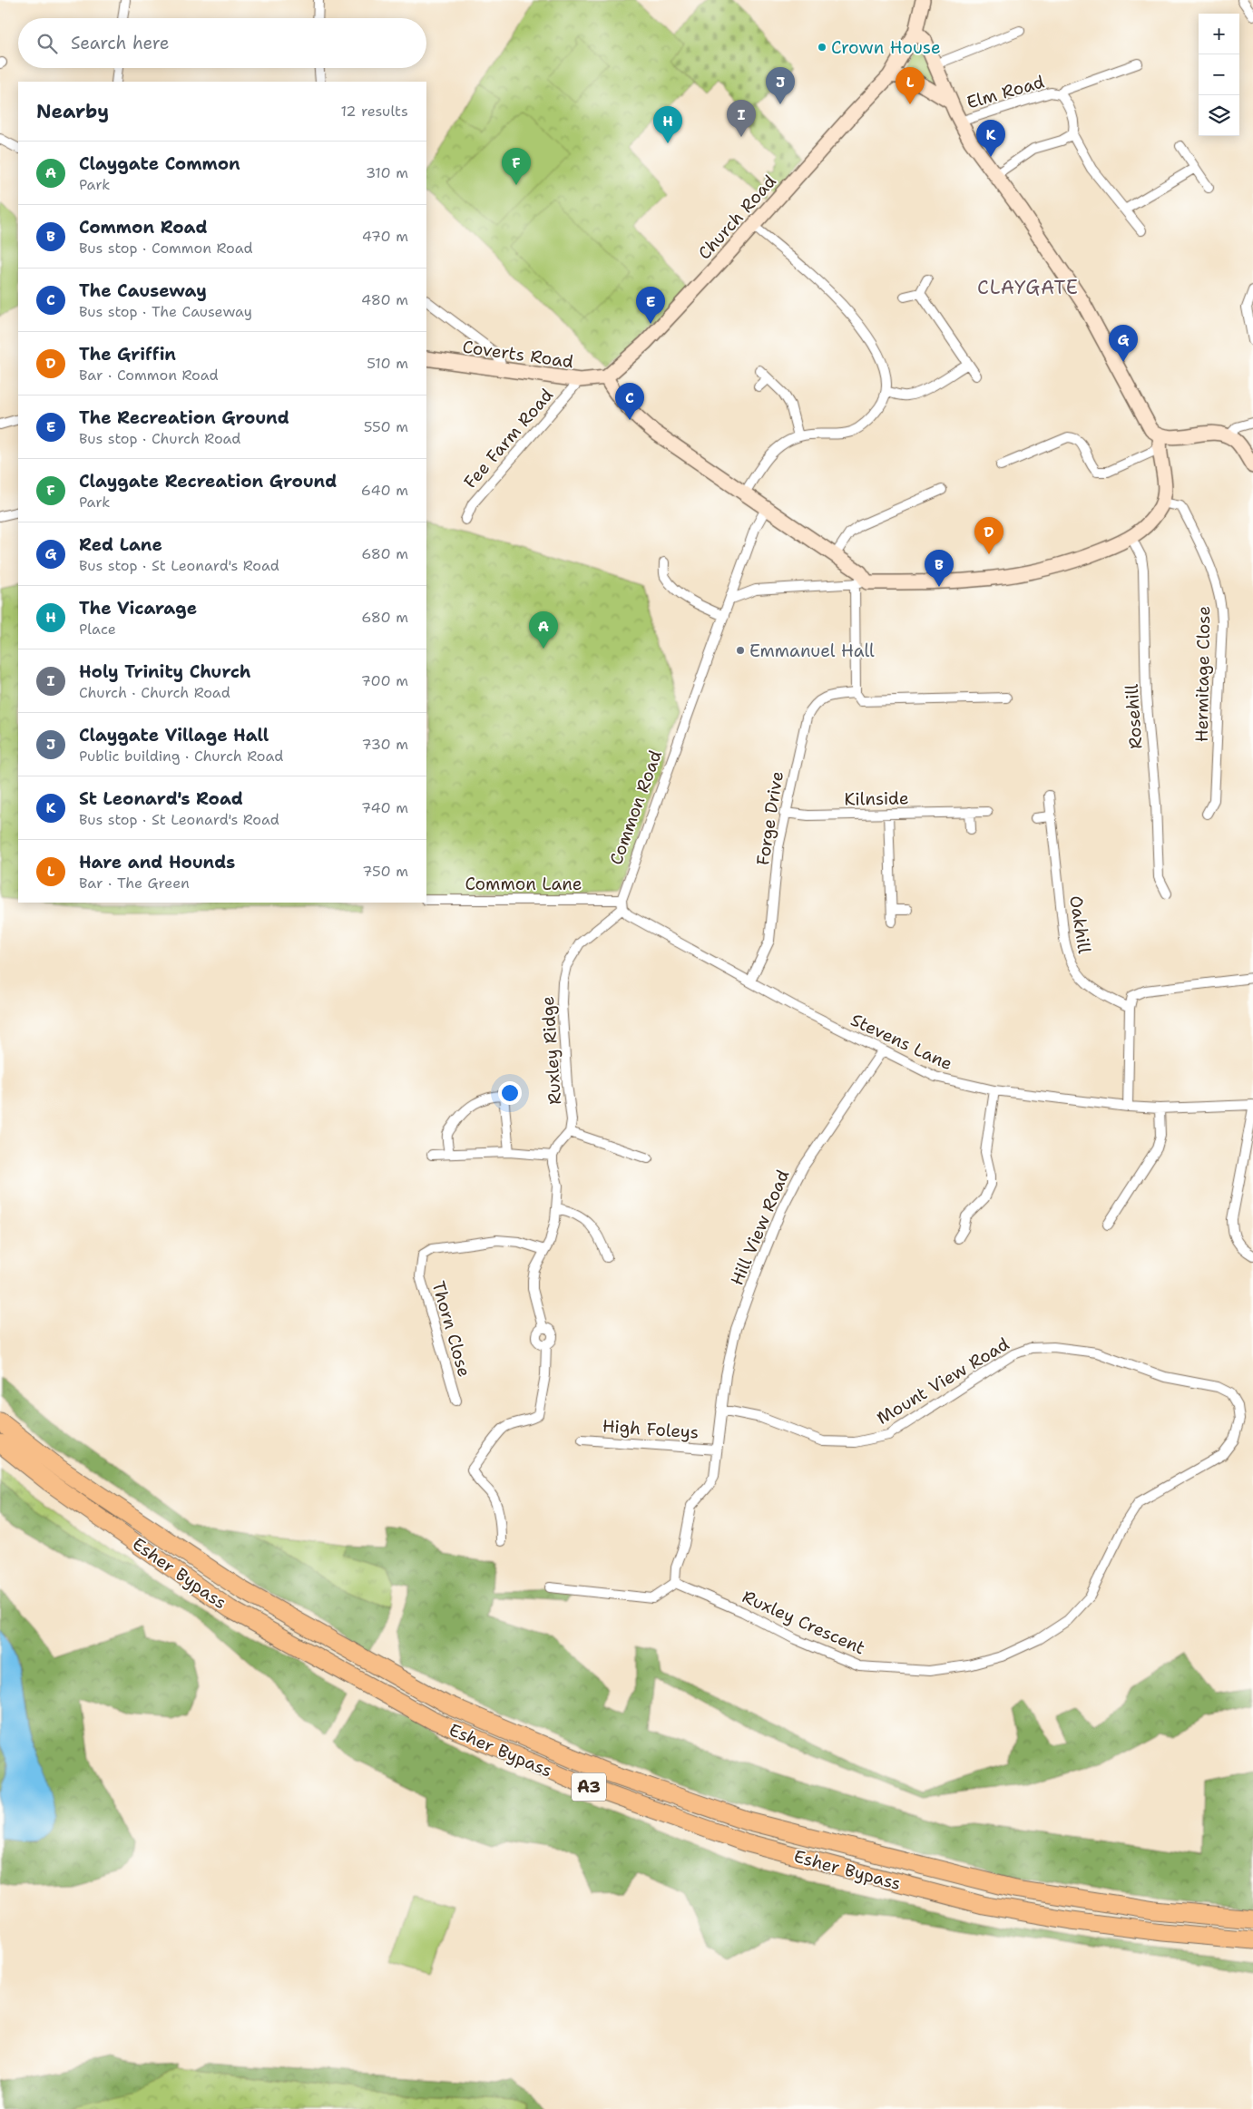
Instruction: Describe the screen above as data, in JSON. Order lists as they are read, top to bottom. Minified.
{"streets":{"highway":["Esher Bypass","A3"],"street":["Elm Road","Church Road","Coverts Road","Fee Farm Road","Hermitage Close","Rosehill","Kilnside","Common Road","Forge Drive","Common Lane","Oakhill","Stevens Lane","Ruxley Ridge","Hill View Road","Thorn Close","Mount View Road","High Foleys","Ruxley Crescent"]},"crossings":[["Church Road","Coverts Road"],["Coverts Road","Fee Farm Road"],["Kilnside","Forge Drive"],["Common Road","Common Lane"],["Common Road","Stevens Lane"],["Common Road","Ruxley Ridge"],["Forge Drive","Stevens Lane"],["Common Lane","Stevens Lane"],["Common Lane","Ruxley Ridge"],["Stevens Lane","Ruxley Ridge"],["Stevens Lane","Hill View Road"],["Hill View Road","Mount View Road"],["Mount View Road","Ruxley Crescent"]],"districts":["CLAYGATE"],"places":["Crown House","Emmanuel Hall"],"page":{"map_buttons":["+","−"],"search":"Search here","pins":["J","L","I","H","K","F","E","G","C","D","B","A"],"heading":["Nearby","12 results"],"list":[{"mark":"A","name":"Claygate Common","note":"Park","value":"310 m"},{"mark":"B","name":"Common Road","note":"Bus stop · Common Road","value":"470 m"},{"mark":"C","name":"The Causeway","note":"Bus stop · The Causeway","value":"480 m"},{"mark":"D","name":"The Griffin","note":"Bar · Common Road","value":"510 m"},{"mark":"E","name":"The Recreation Ground","note":"Bus stop · Church Road","value":"550 m"},{"mark":"F","name":"Claygate Recreation Ground","note":"Park","value":"640 m"},{"mark":"G","name":"Red Lane","note":"Bus stop · St Leonard's Road","value":"680 m"},{"mark":"H","name":"The Vicarage","note":"Place","value":"680 m"},{"mark":"I","name":"Holy Trinity Church","note":"Church · Church Road","value":"700 m"},{"mark":"J","name":"Claygate Village Hall","note":"Public building · Church Road","value":"730 m"},{"mark":"K","name":"St Leonard's Road","note":"Bus stop · St Leonard's Road","value":"740 m"},{"mark":"L","name":"Hare and Hounds","note":"Bar · The Green","value":"750 m"}]}}
